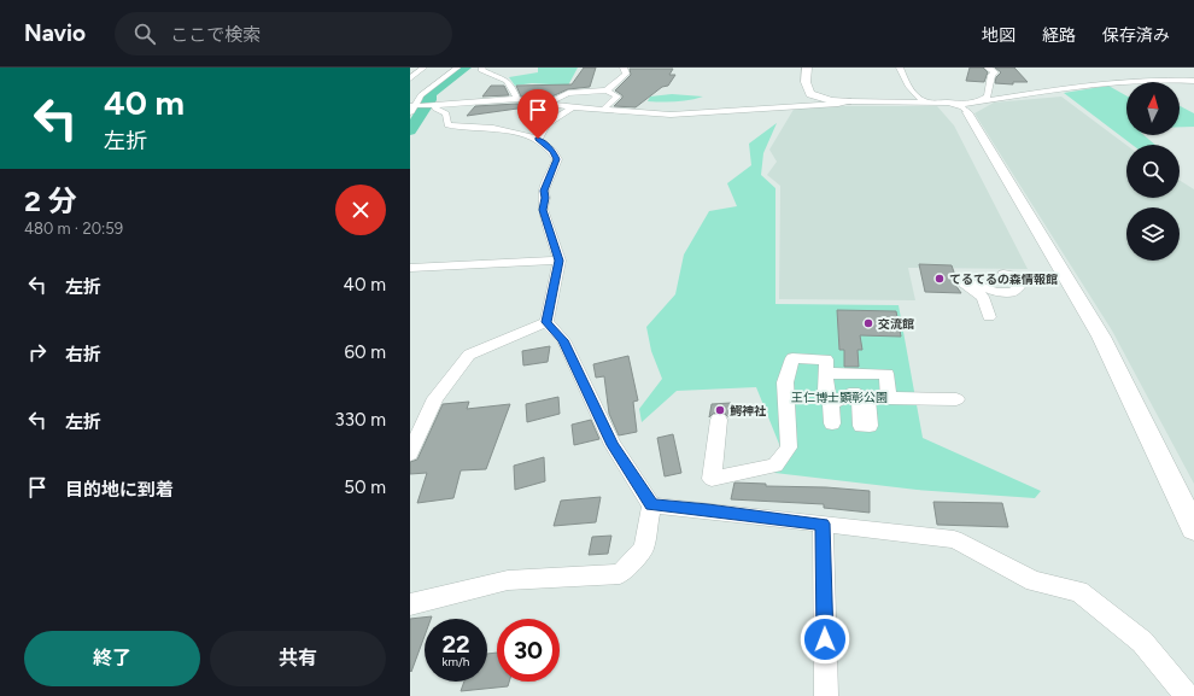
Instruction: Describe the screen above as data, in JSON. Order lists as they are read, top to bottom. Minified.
{"parks":["王仁博士顕彰公園"],"places":["てるてるの森情報館","交流館","鰐神社"],"north":"top","page":{"header":"Navio","search":"ここで検索","nav":["地図","経路","保存済み"],"turn":["40 m","左折"],"heading":["2 分","480 m · 20:59"],"list":[{"name":"左折","value":"40 m"},{"name":"右折","value":"60 m"},{"name":"左折","value":"330 m"},{"name":"目的地に到着","value":"50 m"}],"speed":"22 km/h","limit":"30","buttons":["終了","共有"]}}
